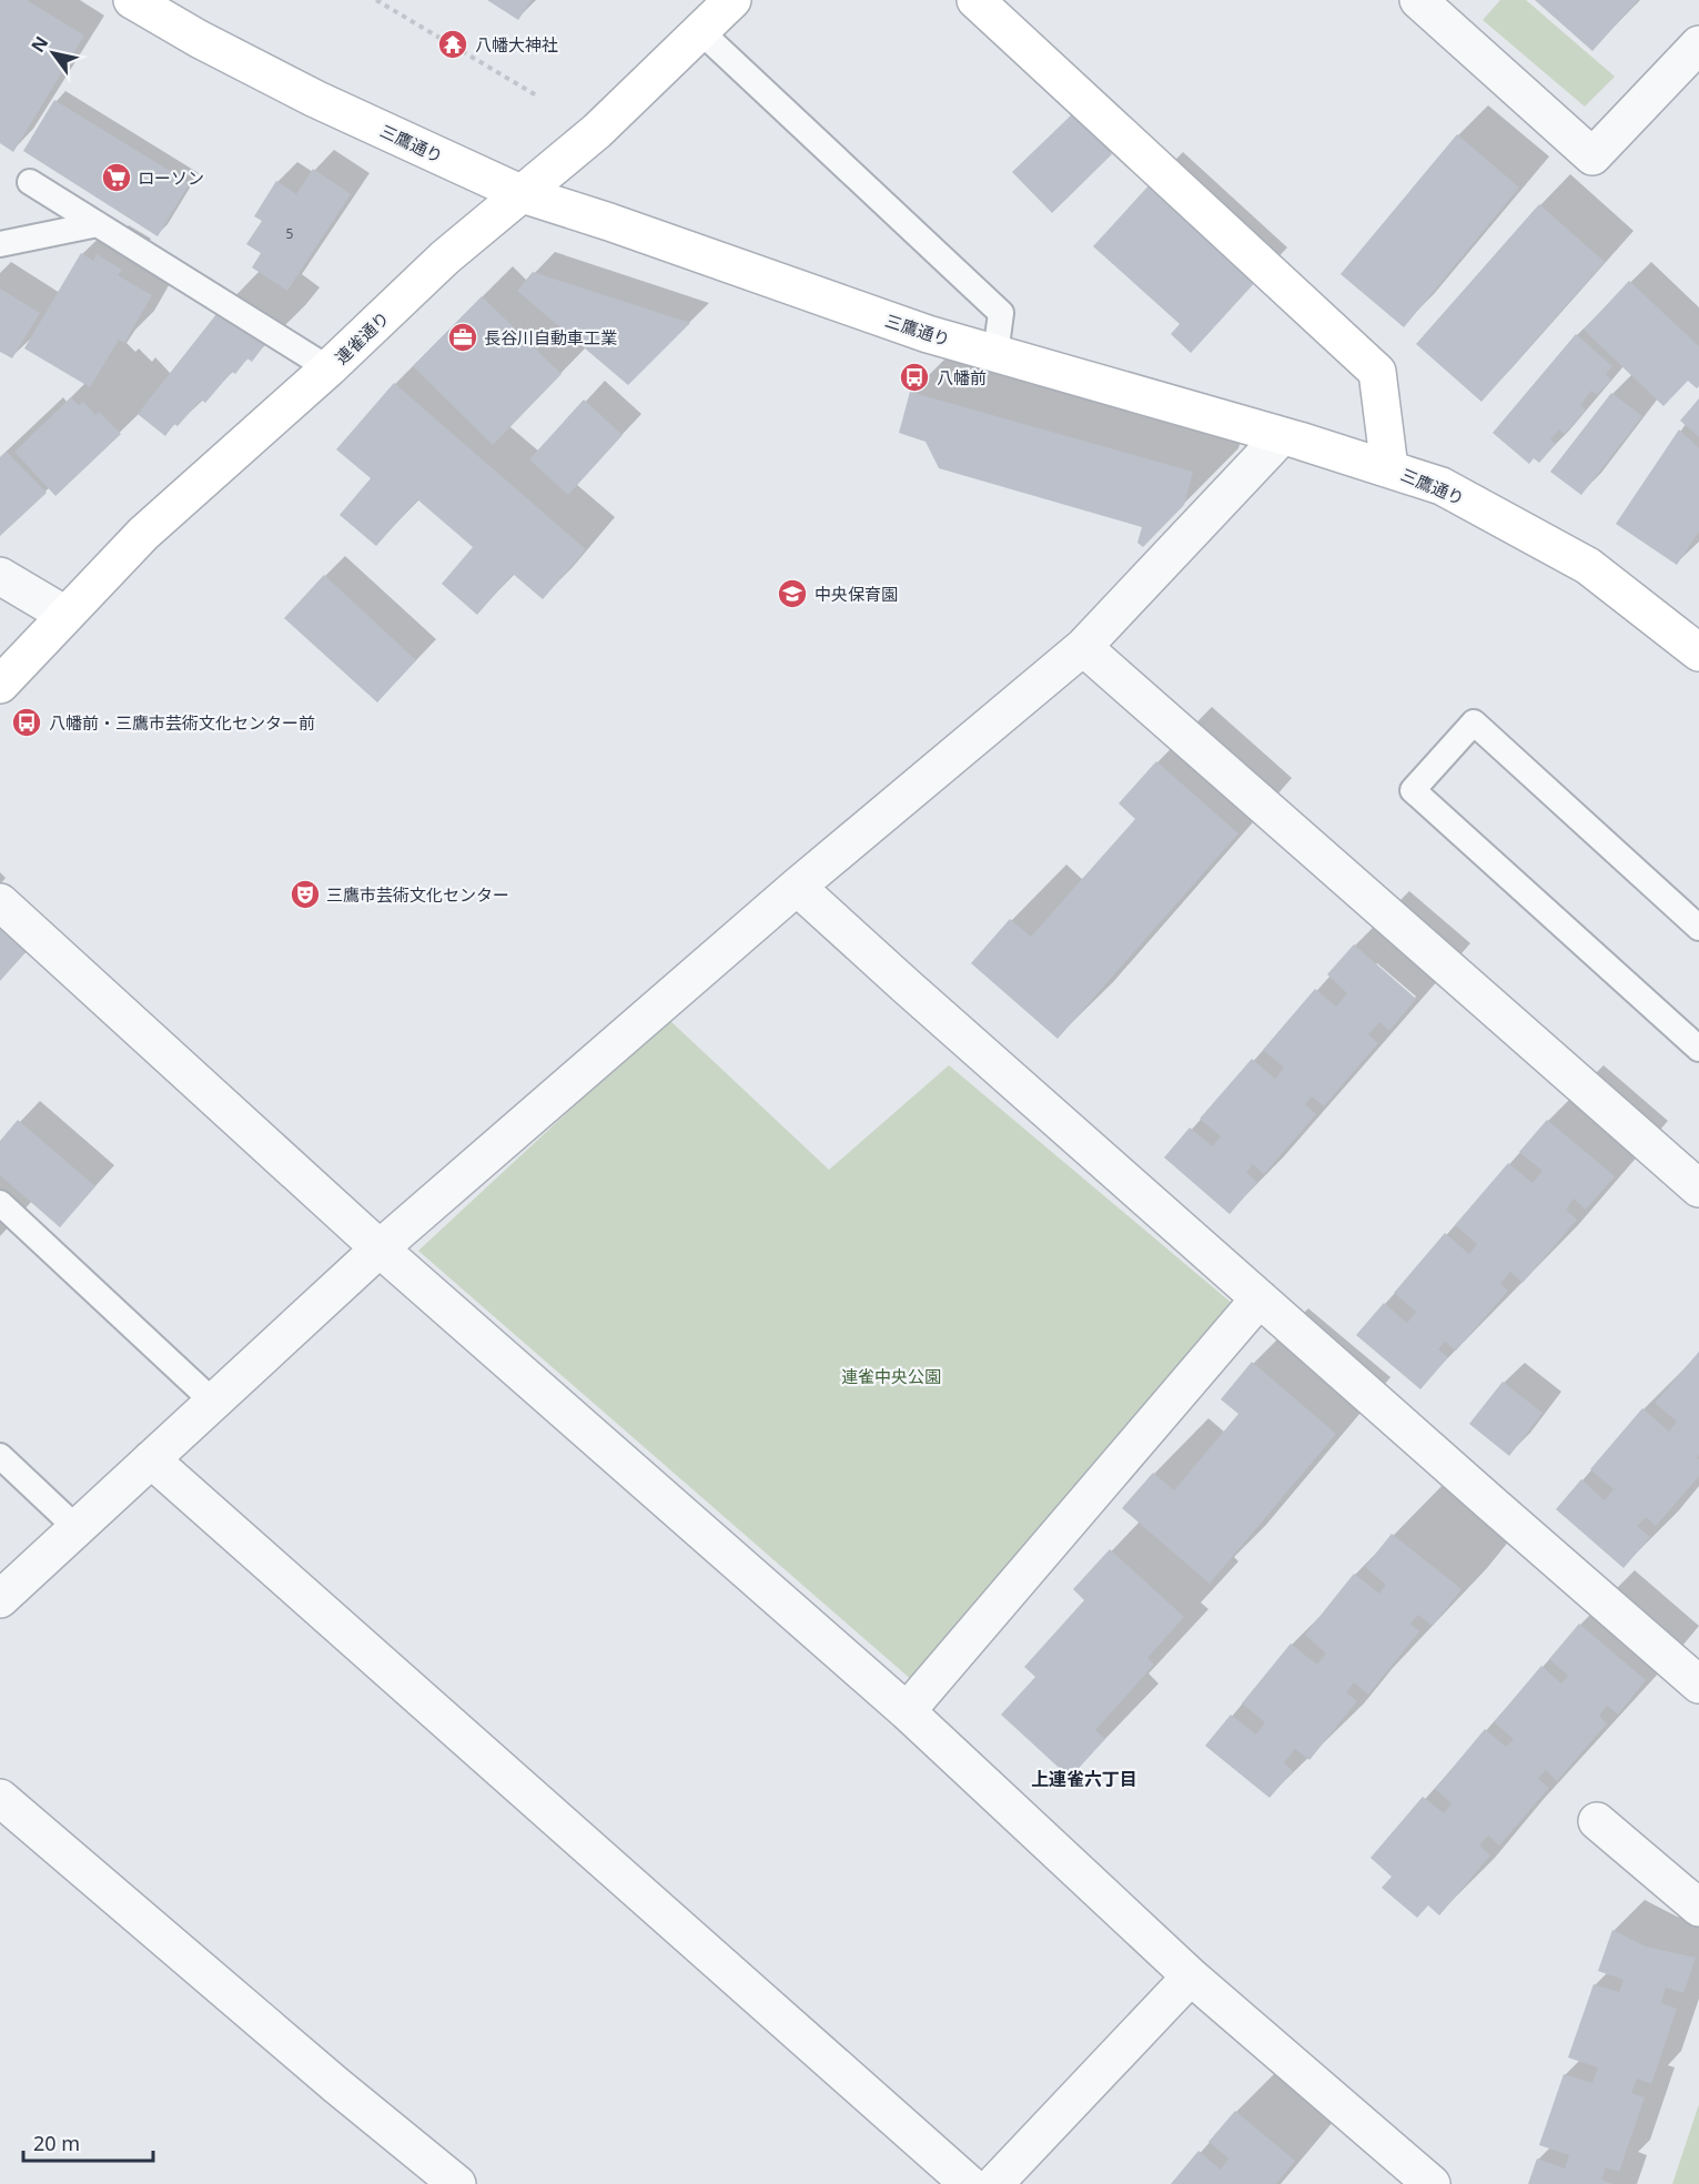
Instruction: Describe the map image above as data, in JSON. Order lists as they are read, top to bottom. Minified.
{"streets":{"main road":["三鷹通り","連雀通り"]},"crossings":[["三鷹通り","連雀通り"]],"districts":["上連雀六丁目"],"parks":["連雀中央公園"],"places":{"temple":["八幡大神社"],"supermarket":["ローソン"],"office":["長谷川自動車工業"],"bus stop":["八幡前","八幡前・三鷹市芸術文化センター前"],"school or university":["中央保育園"],"theatre":["三鷹市芸術文化センター"]},"house_numbers":["5"],"scale_bar":"20 m","north":"top left"}
